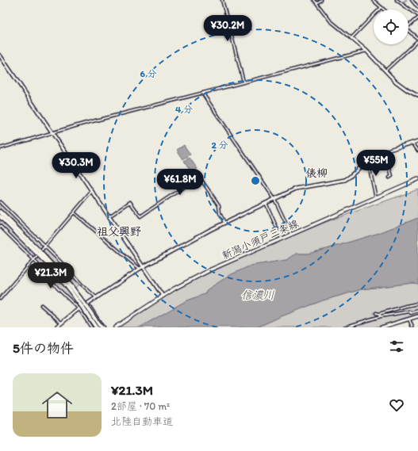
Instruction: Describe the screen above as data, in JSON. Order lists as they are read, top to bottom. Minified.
{"streets":{"main road":["新潟小須戸三条線"]},"districts":["俵柳","祖父興野"],"water":["信濃川"],"page":{"price":["¥30.2M","¥55M","¥30.3M","¥61.8M","¥21.3M"],"heading":"5件の物件","list":[{"name":"¥21.3M","note":"2部屋 · 70 m² · 北陸自動車道"}]},"rings":["6 分","4 分","2 分"]}
